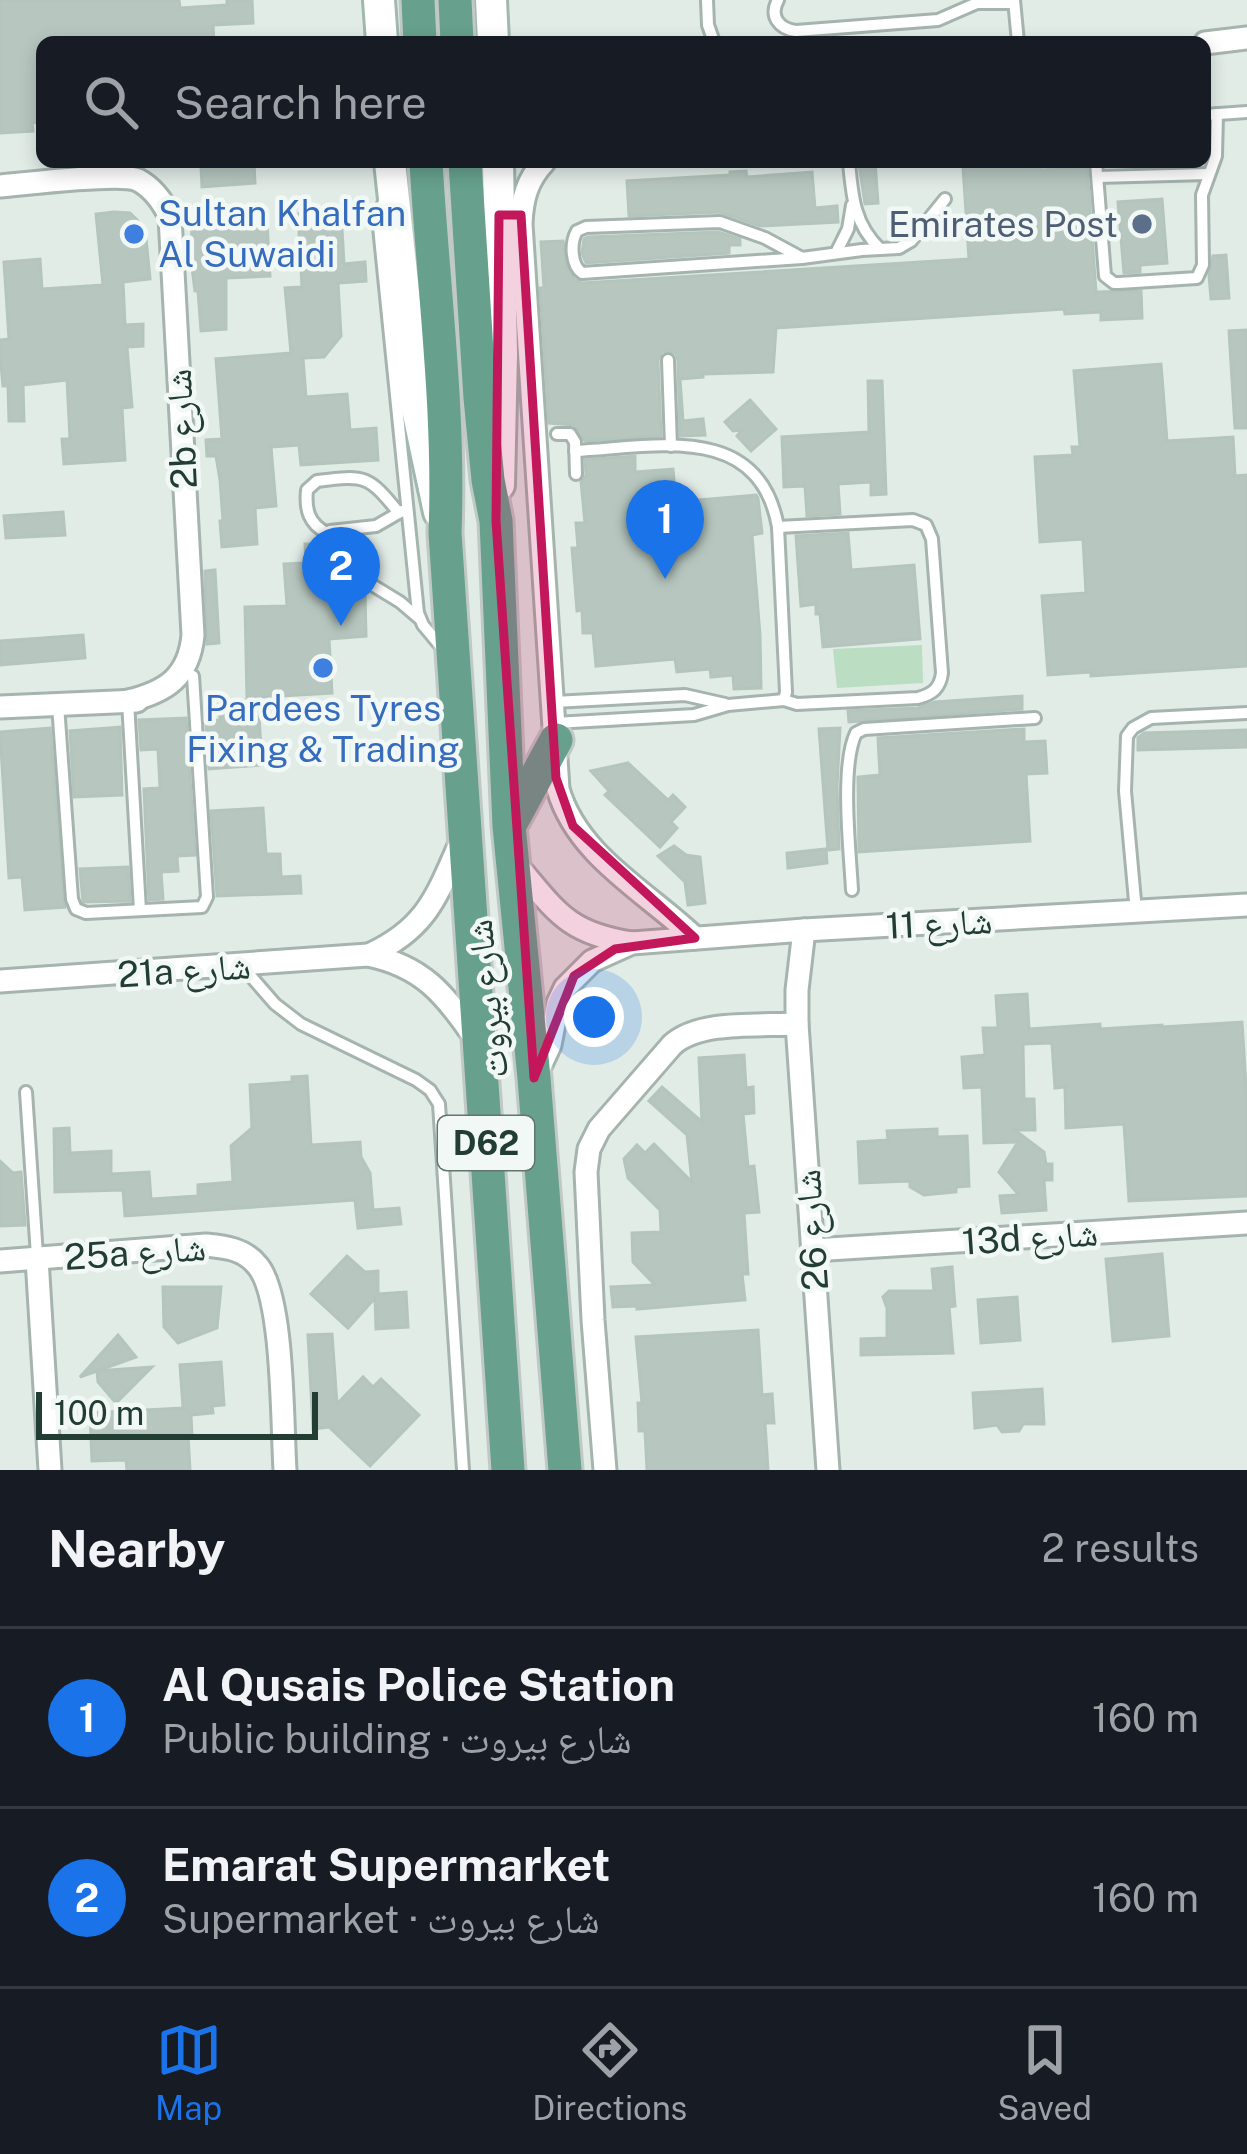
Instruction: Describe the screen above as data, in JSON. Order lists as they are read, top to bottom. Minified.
{"streets":{"main road":["شارع بيروت","D62"],"street":["2b شارع","شارع 11","21a شارع","شارع 26","13d شارع","25a شارع"]},"crossings":[["شارع 11","شارع بيروت"],["شارع 11","شارع 26"],["21a شارع","شارع بيروت"],["شارع 26","13d شارع"]],"places":["Emirates Post","Sultan Khalfan Al Suwaidi","Pardees Tyres Fixing & Trading"],"scale_bar":"100 m","page":{"search":"Search here","pins":["1","2"],"scale":"100 m","heading":["Nearby","2 results"],"list":[{"mark":"1","name":"Al Qusais Police Station","note":"Public building · شارع بيروت","value":"160 m"},{"mark":"2","name":"Emarat Supermarket","note":"Supermarket · شارع بيروت","value":"160 m"}],"nav":["Map","Directions","Saved"]}}
